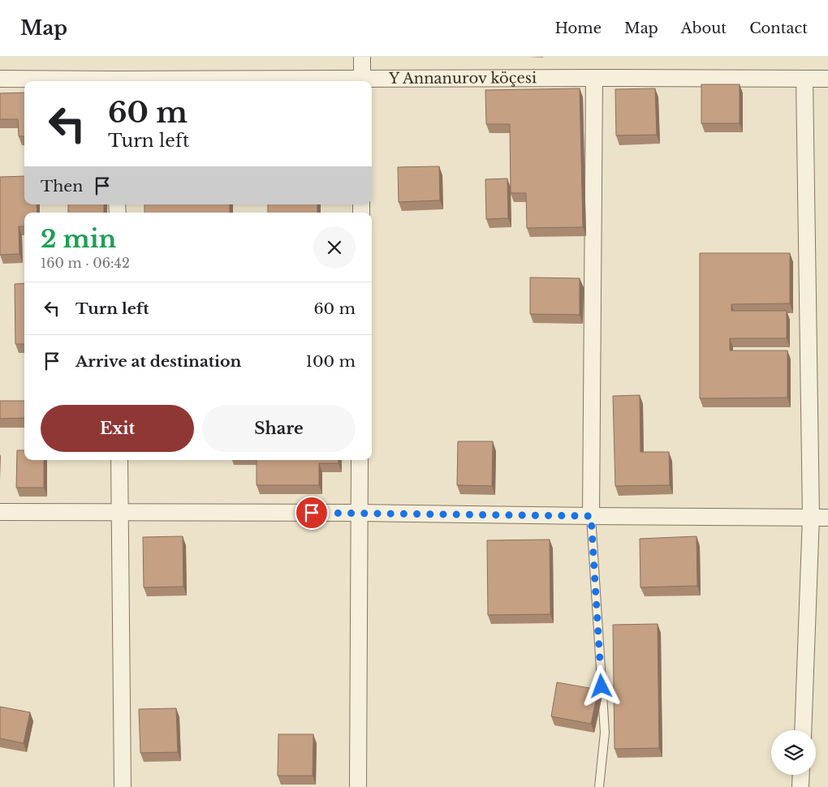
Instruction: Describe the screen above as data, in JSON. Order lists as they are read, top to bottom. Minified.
{"streets":{"street":["Y Annanurov köçesi"]},"page":{"header":"Map","nav":["Home","Map","About","Contact"],"turn":["60 m","Turn left"],"then":"Then","heading":["2 min","160 m · 06:42"],"list":[{"name":"Turn left","value":"60 m"},{"name":"Arrive at destination","value":"100 m"}],"buttons":["Exit","Share"]}}
